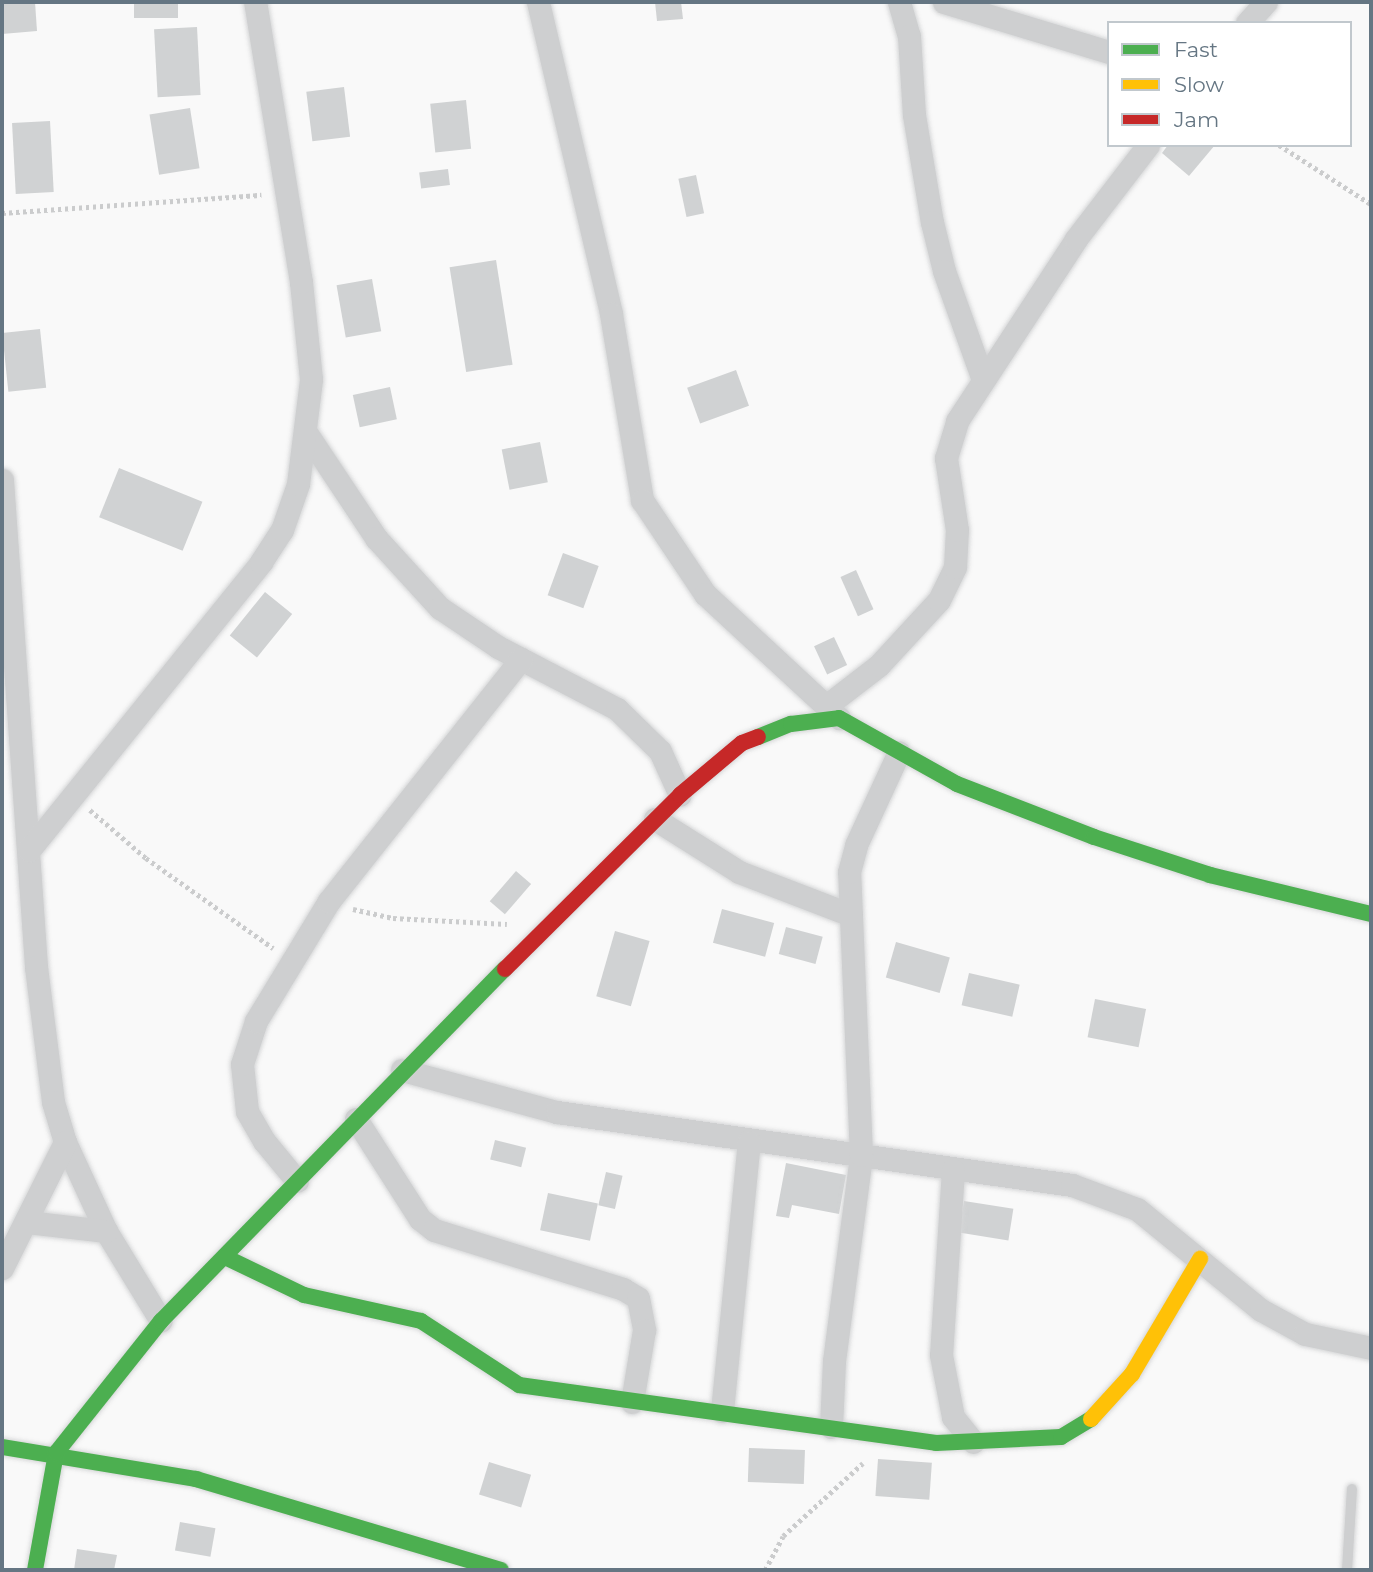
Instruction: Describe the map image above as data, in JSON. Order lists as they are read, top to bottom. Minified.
{"legend":["Fast","Slow","Jam"]}
